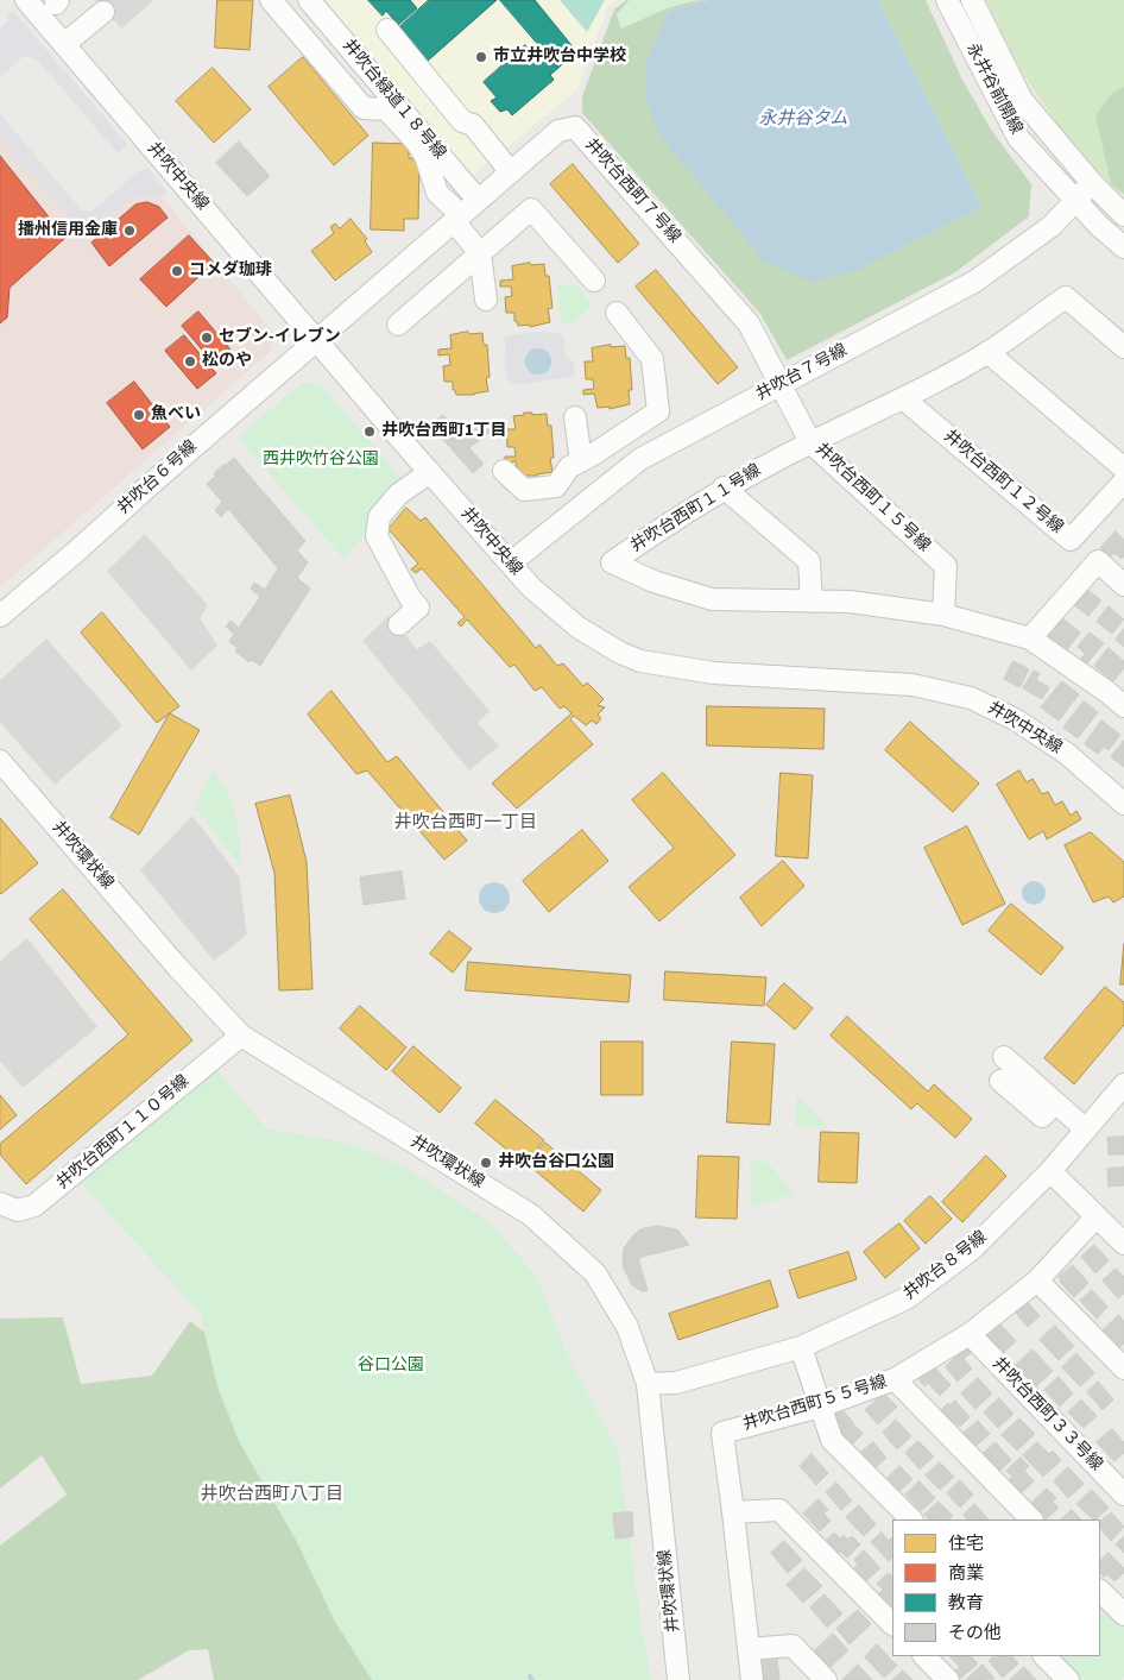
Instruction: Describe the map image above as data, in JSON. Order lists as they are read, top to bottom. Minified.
{"streets":{"street":["永井谷前開線","井吹台緑道１８号線","井吹中央線","井吹台西町７号線","井吹台７号線","井吹台６号線","井吹台西町１２号線","井吹台西町１５号線","井吹台西町１１号線","井吹環状線","井吹台西町１１０号線","井吹台８号線","井吹台西町５５号線","井吹台西町３３号線"]},"crossings":[["永井谷前開線","井吹台７号線"],["井吹台緑道１８号線","井吹台西町７号線"],["井吹中央線","井吹台西町７号線"],["井吹中央線","井吹台７号線"],["井吹中央線","井吹台６号線"],["井吹台西町７号線","井吹台７号線"],["井吹台西町７号線","井吹台６号線"],["井吹台西町７号線","井吹台西町１５号線"],["井吹台７号線","井吹台西町１５号線"],["井吹台西町１２号線","井吹台西町１１号線"],["井吹台西町１５号線","井吹台西町１１号線"],["井吹環状線","井吹台西町１１０号線"],["井吹環状線","井吹台８号線"],["井吹台西町５５号線","井吹台西町３３号線"]],"districts":["井吹台西町一丁目","井吹台西町八丁目"],"water":["永井谷タム"],"parks":["西井吹竹谷公園","谷口公園"],"places":["市立井吹台中学校","播州信用金庫","コメダ珈琲","セブン-イレブン","松のや","魚べい","井吹台西町1丁目","井吹台谷口公園"],"legend":["住宅","商業","教育","その他"]}
